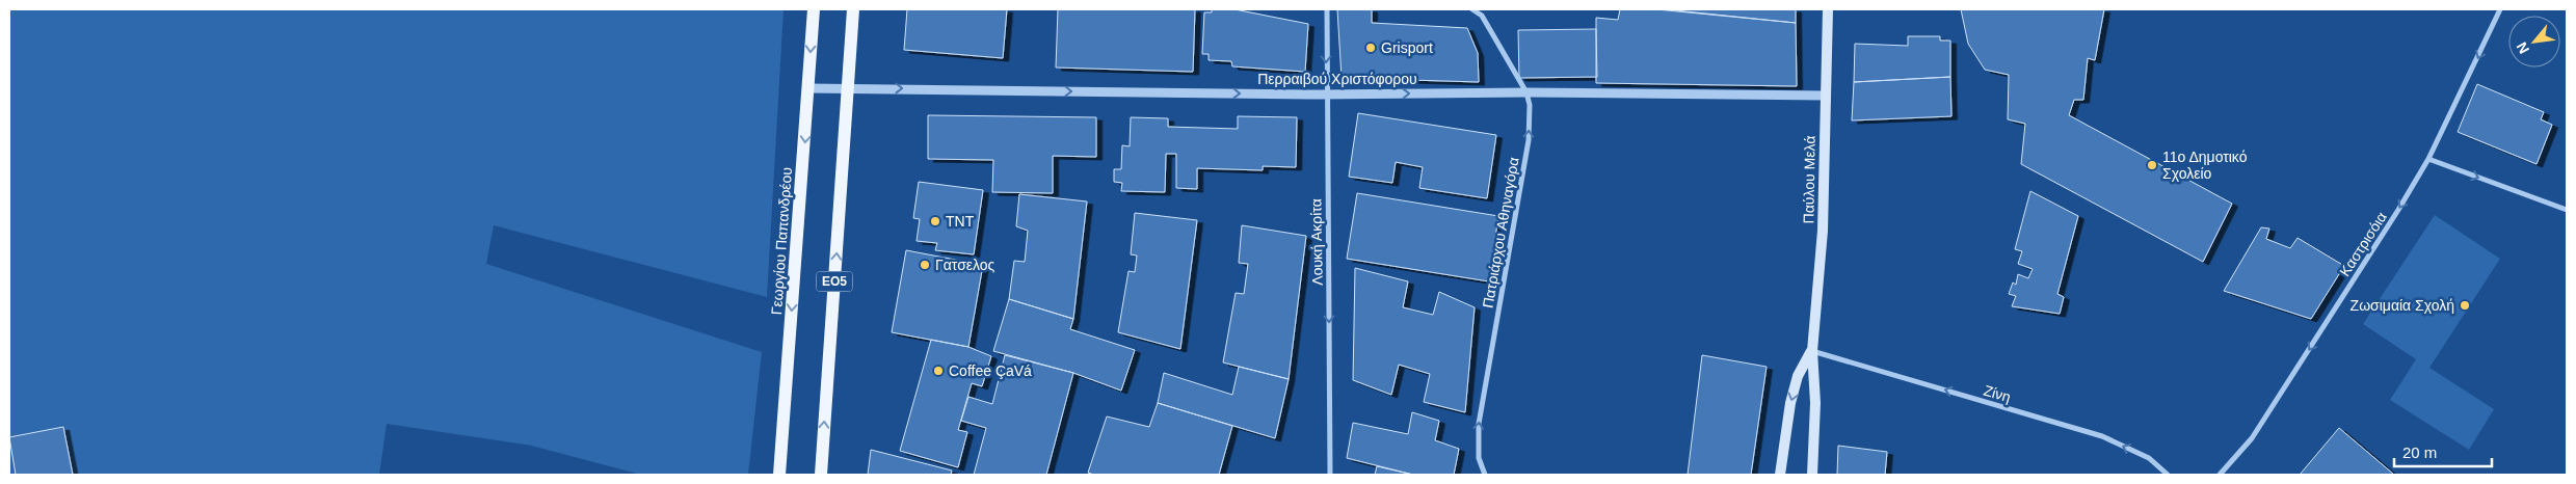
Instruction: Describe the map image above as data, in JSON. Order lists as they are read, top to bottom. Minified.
{"streets":{"main road":["Παύλου Μελά","Γεωργίου Παπανδρέου","ΕΟ5"],"street":["Περραιβού Χριστόφορου","Πατριάρχου Αθηναγόρα","Λουκή Ακρίτα","Καστρισόια","Ζίνη"]},"crossings":[["Περραιβού Χριστόφορου","Παύλου Μελά"],["Περραιβού Χριστόφορου","Πατριάρχου Αθηναγόρα"],["Περραιβού Χριστόφορου","Γεωργίου Παπανδρέου"],["Περραιβού Χριστόφορου","Λουκή Ακρίτα"],["Περραιβού Χριστόφορου","ΕΟ5"],["Παύλου Μελά","Ζίνη"]],"one_way":["Περραιβού Χριστόφορου","Πατριάρχου Αθηναγόρα","Λουκή Ακρίτα","Καστρισόια","Ζίνη"],"places":["Grisport","11ο Δημοτικό Σχολείο","TNT","Γατσελος","Ζωσιμαία Σχολή","Coffee ÇaVá"],"scale_bar":"20 m","north":"bottom left"}
